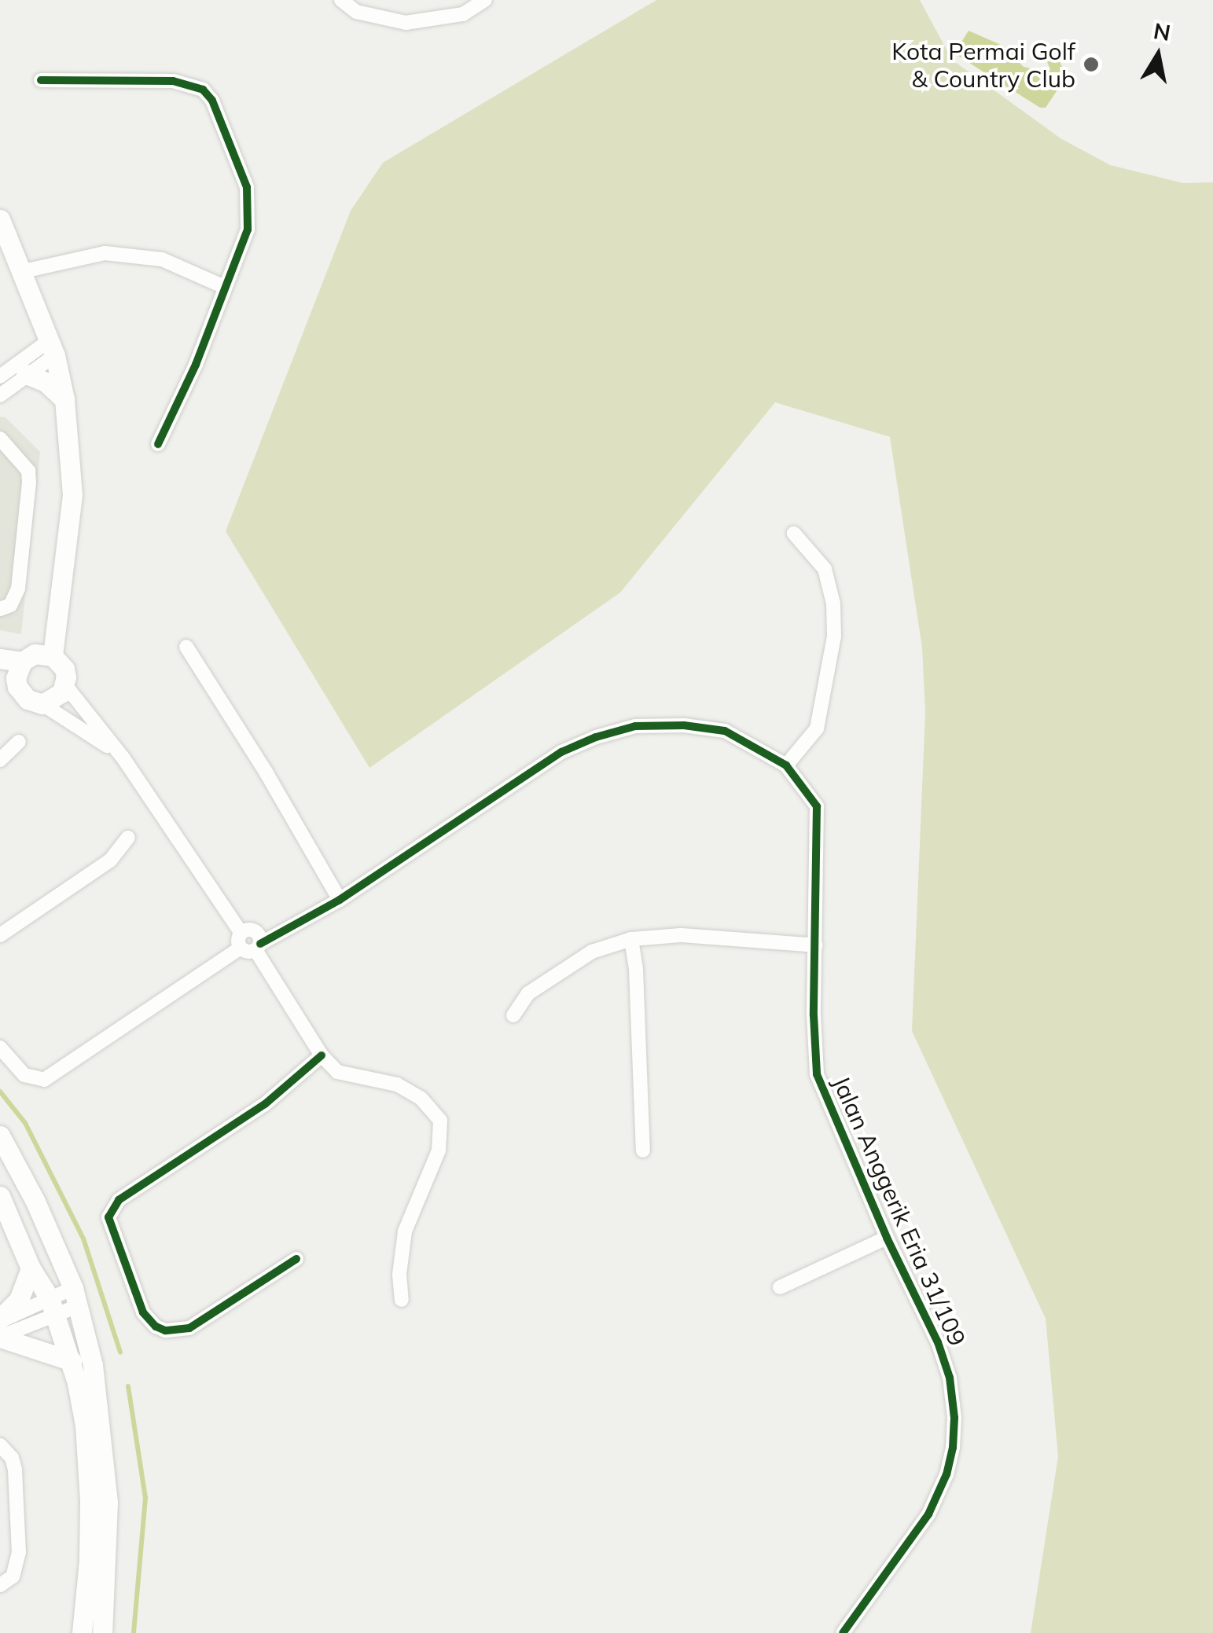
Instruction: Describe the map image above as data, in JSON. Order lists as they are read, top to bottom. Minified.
{"streets":{"street":["Jalan Anggerik Eria 31/109"]},"places":["Kota Permai Golf & Country Club"],"north":"top"}
